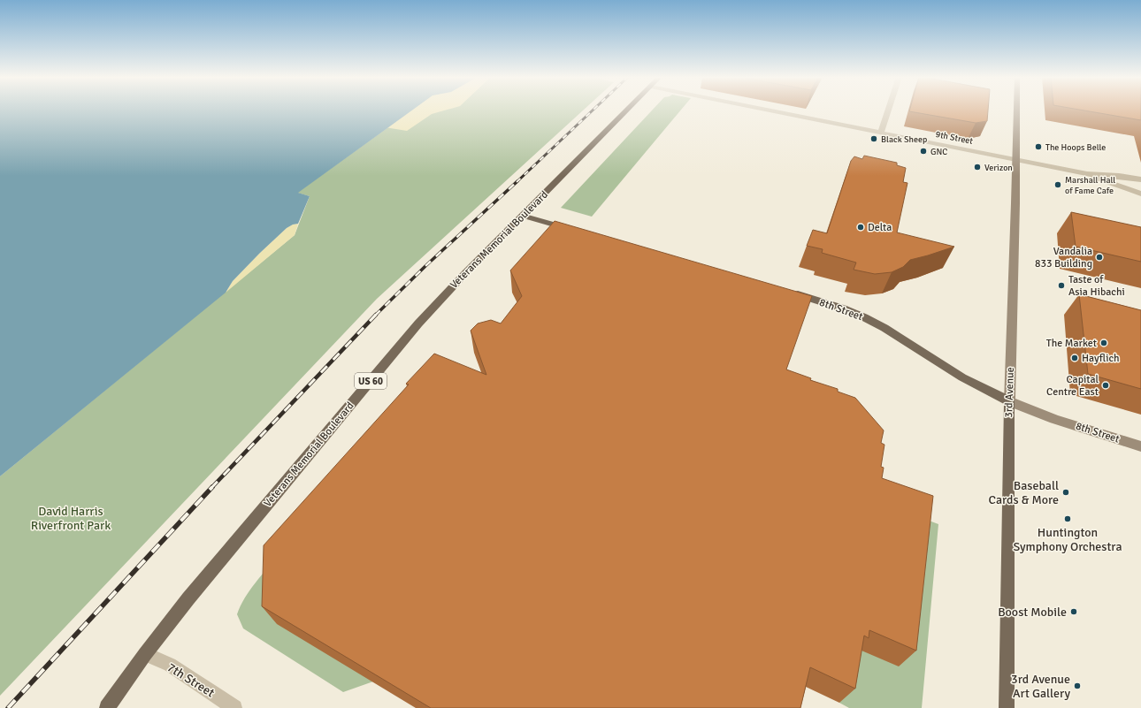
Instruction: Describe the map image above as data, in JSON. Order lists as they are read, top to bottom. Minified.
{"streets":{"main road":["Veterans Memorial Boulevard","8th Street","US 60","3rd Avenue"],"street":["9th Street","7th Street"]},"crossings":[["9th Street","3rd Avenue"],["Veterans Memorial Boulevard","7th Street"],["8th Street","3rd Avenue"]],"parks":["David Harris Riverfront Park"],"places":["Black Sheep","The Hoops Belle","GNC","Verizon","Marshall Hall of Fame Cafe","Delta","Vandalia 833 Building","Taste of Asia Hibachi","The Market","Hayflich","Capital Centre East","Baseball Cards & More","Huntington Symphony Orchestra","Boost Mobile","3rd Avenue Art Gallery"]}
